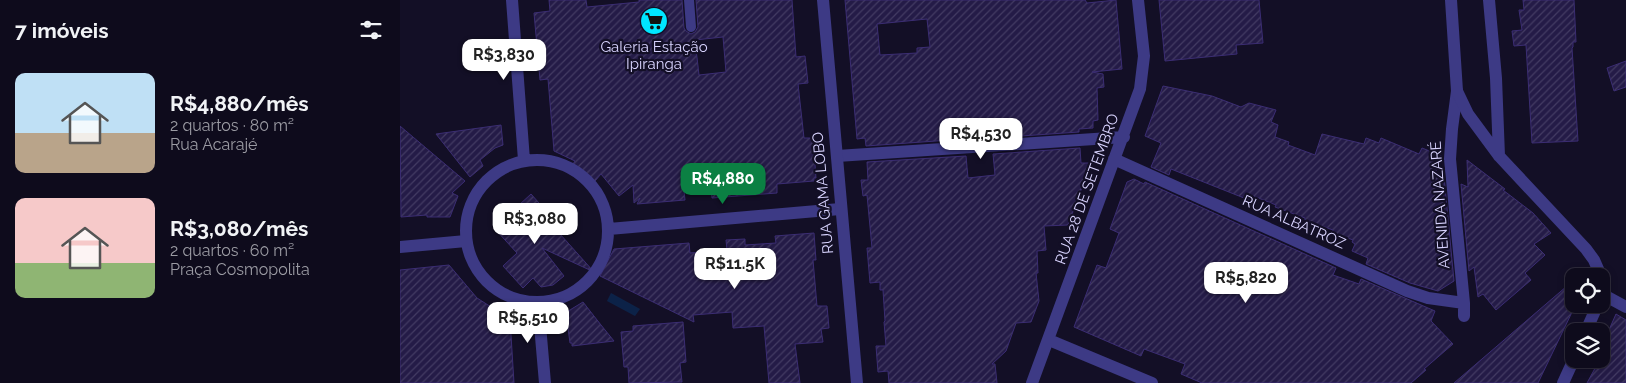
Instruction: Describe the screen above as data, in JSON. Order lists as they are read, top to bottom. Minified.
{"streets":{"street":["RUA 28 DE SETEMBRO","RUA GAMA LOBO","AVENIDA NAZARÉ","RUA ALBATROZ"]},"crossings":[["RUA 28 DE SETEMBRO","RUA ALBATROZ"],["AVENIDA NAZARÉ","RUA ALBATROZ"]],"places":{"supermarket":["Galeria Estação Ipiranga"]},"page":{"heading":"7 imóveis","price":["R$3,830","R$4,530","R$4,880","R$3,080","R$11.5K","R$5,820","R$5,510"],"list":[{"name":"R$4,880/mês","note":"2 quartos · 80 m² · Rua Acarajé"},{"name":"R$3,080/mês","note":"2 quartos · 60 m² · Praça Cosmopolita"}]}}
